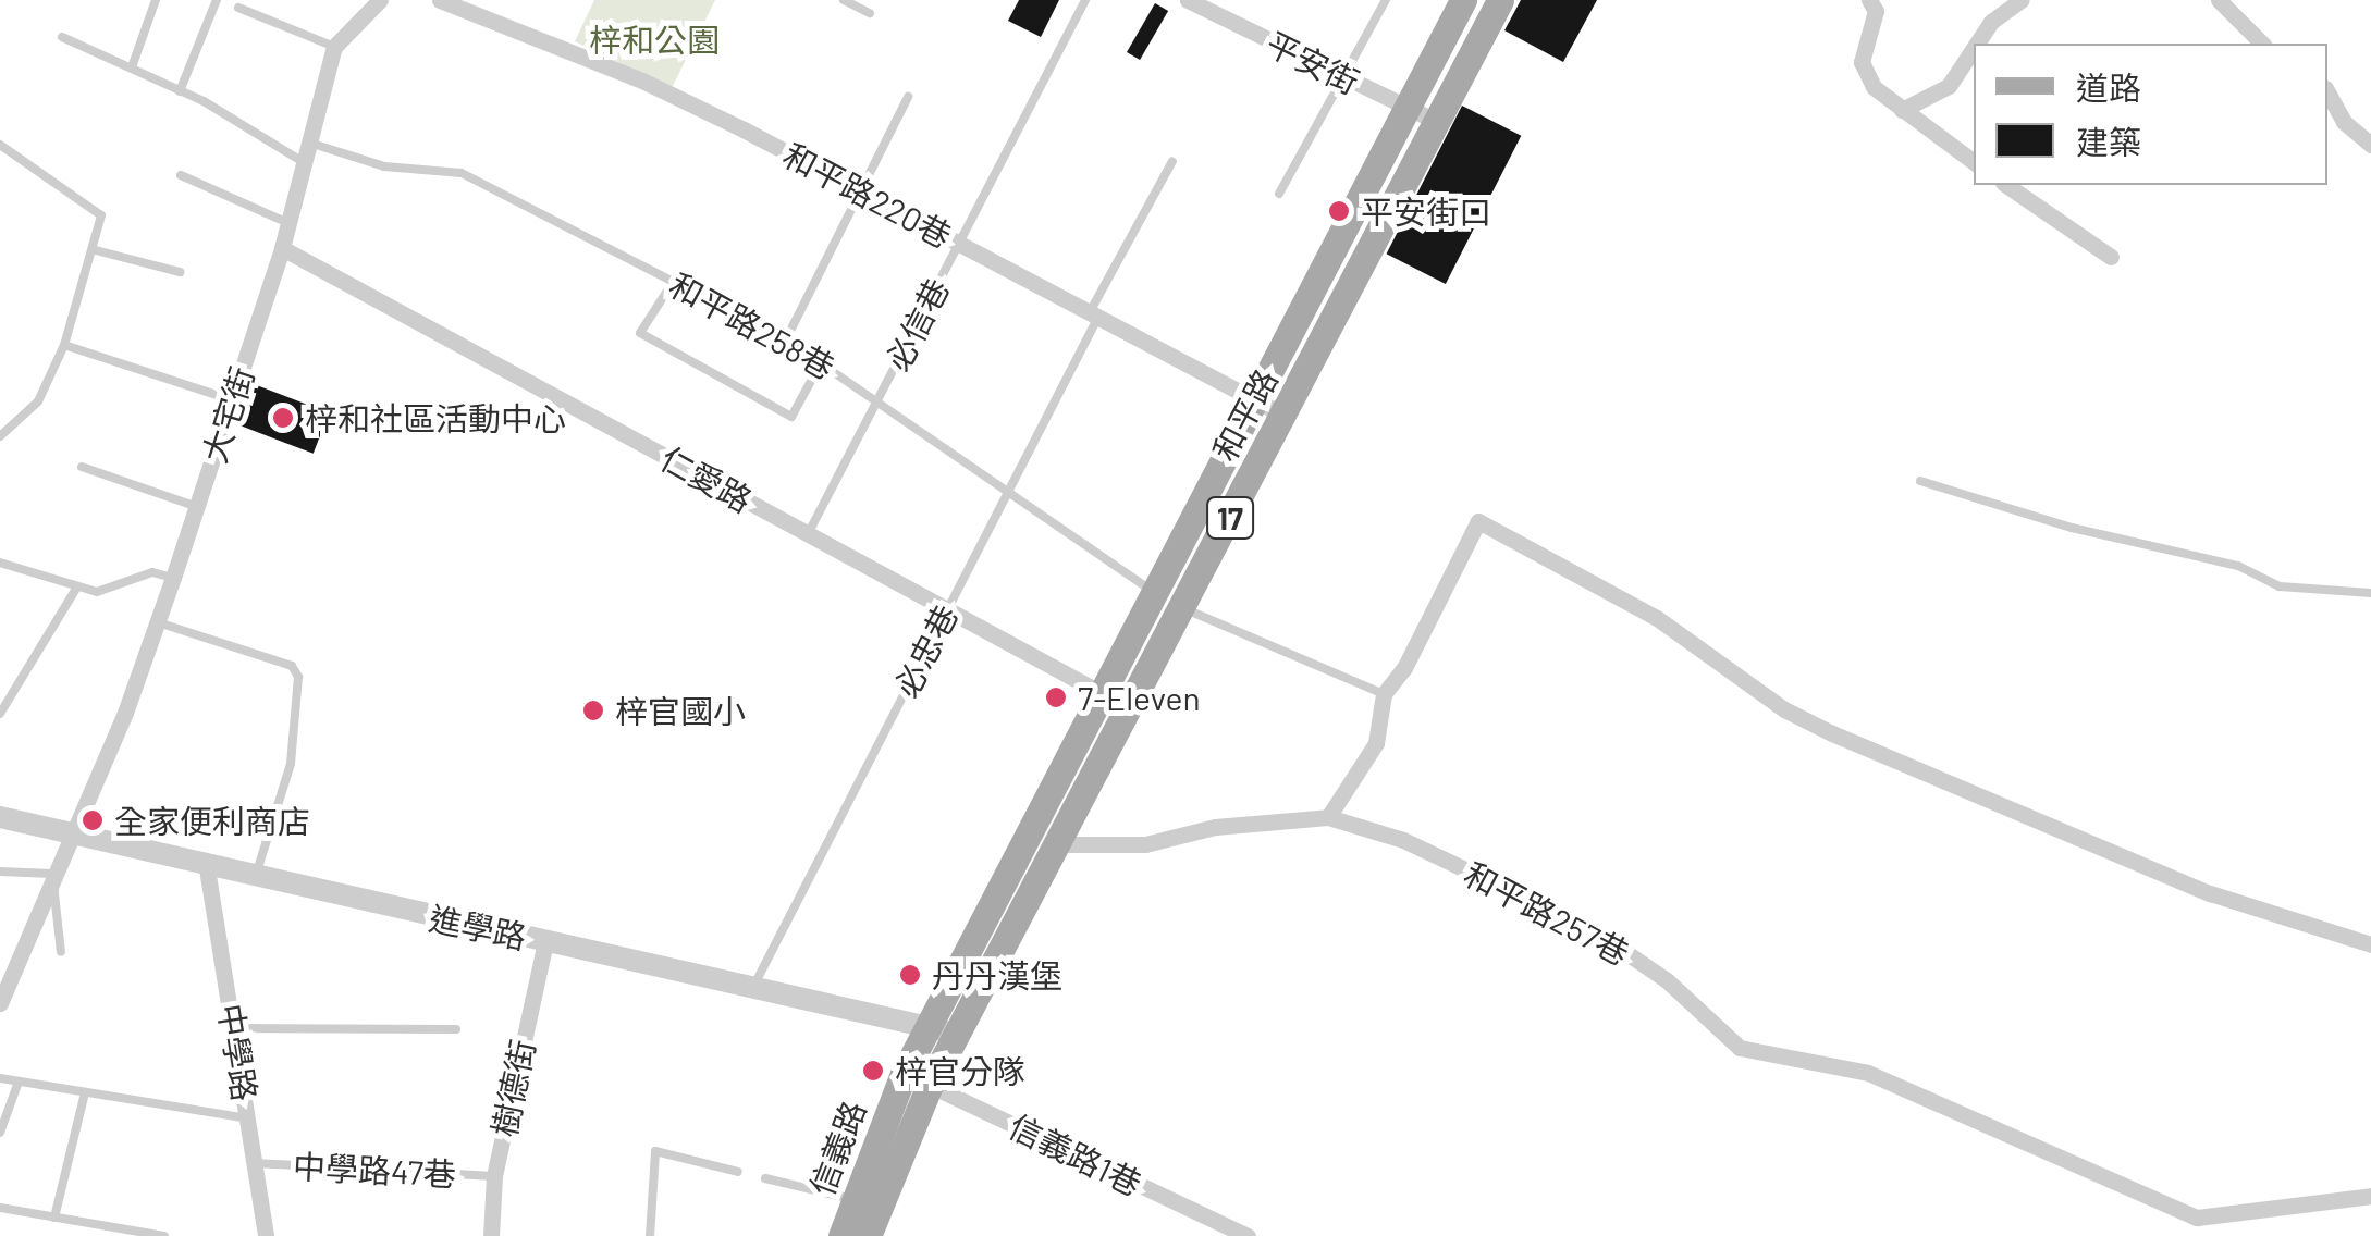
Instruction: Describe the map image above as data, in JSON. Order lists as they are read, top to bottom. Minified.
{"streets":{"main road":["和平路","17","信義路"],"street":["平安街","和平路220巷","大宅街","仁愛路","和平路257巷","進學路","中學路","樹德街","信義路1巷"],"lane":["必信巷","和平路258巷","必忠巷","中學路47巷"]},"crossings":[["平安街","和平路"],["和平路220巷","必信巷"],["和平路220巷","和平路"],["和平路220巷","必忠巷"],["必信巷","和平路258巷"],["必信巷","仁愛路"],["和平路258巷","大宅街"],["和平路258巷","和平路"],["和平路258巷","必忠巷"],["大宅街","仁愛路"],["大宅街","進學路"],["和平路","仁愛路"],["和平路","和平路257巷"],["和平路","進學路"],["和平路","信義路"],["仁愛路","必忠巷"],["必忠巷","進學路"],["進學路","中學路"],["進學路","樹德街"],["進學路","信義路"],["中學路","中學路47巷"],["樹德街","中學路47巷"],["信義路","信義路1巷"]],"parks":["梓和公園"],"places":["平安街口","梓和社區活動中心","7-Eleven","梓官國小","全家便利商店","丹丹漢堡","梓官分隊"],"legend":["道路","建築"]}
